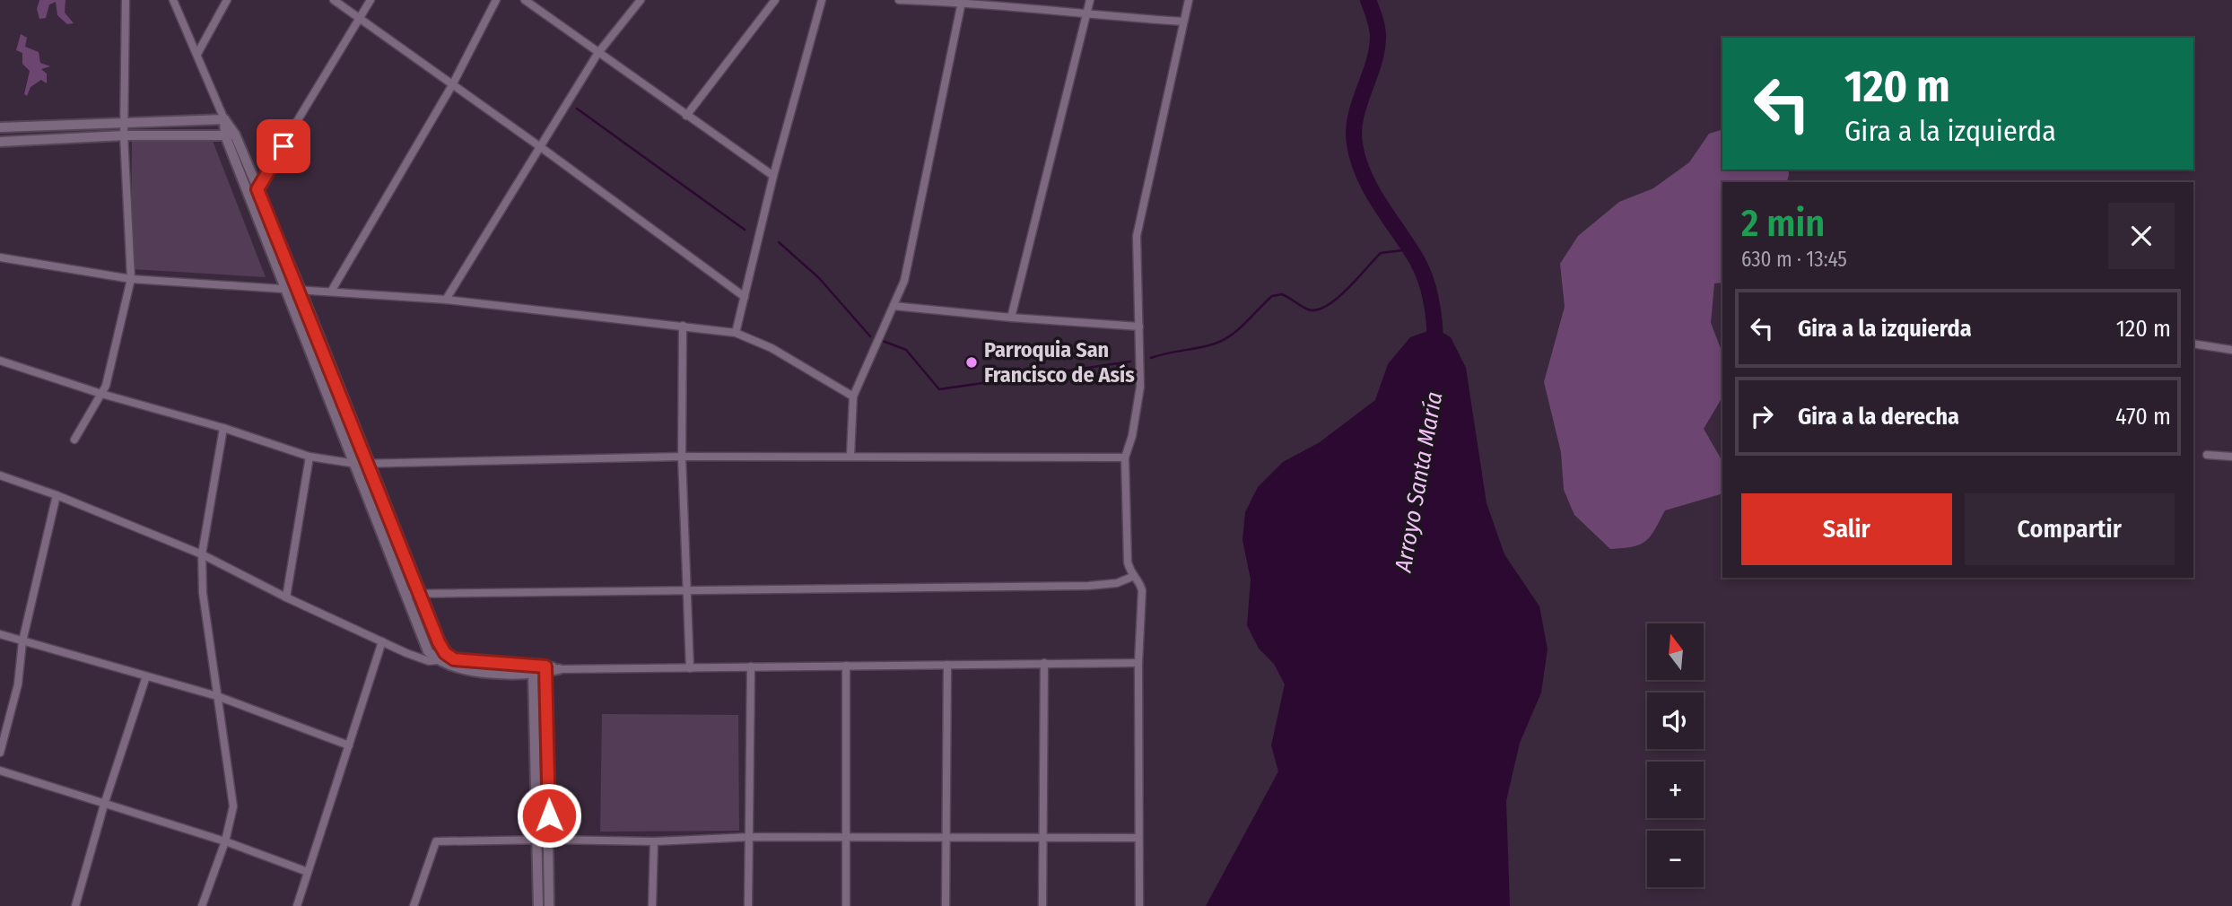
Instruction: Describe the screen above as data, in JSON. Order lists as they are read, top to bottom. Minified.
{"water":["Arroyo Santa María"],"places":["Parroquia San Francisco de Asís"],"north":"top","page":{"turn":["120 m","Gira a la izquierda"],"heading":["2 min","630 m · 13:45"],"list":[{"name":"Gira a la izquierda","value":"120 m"},{"name":"Gira a la derecha","value":"470 m"}],"buttons":["Salir","Compartir"],"map_buttons":["+","−"]}}
